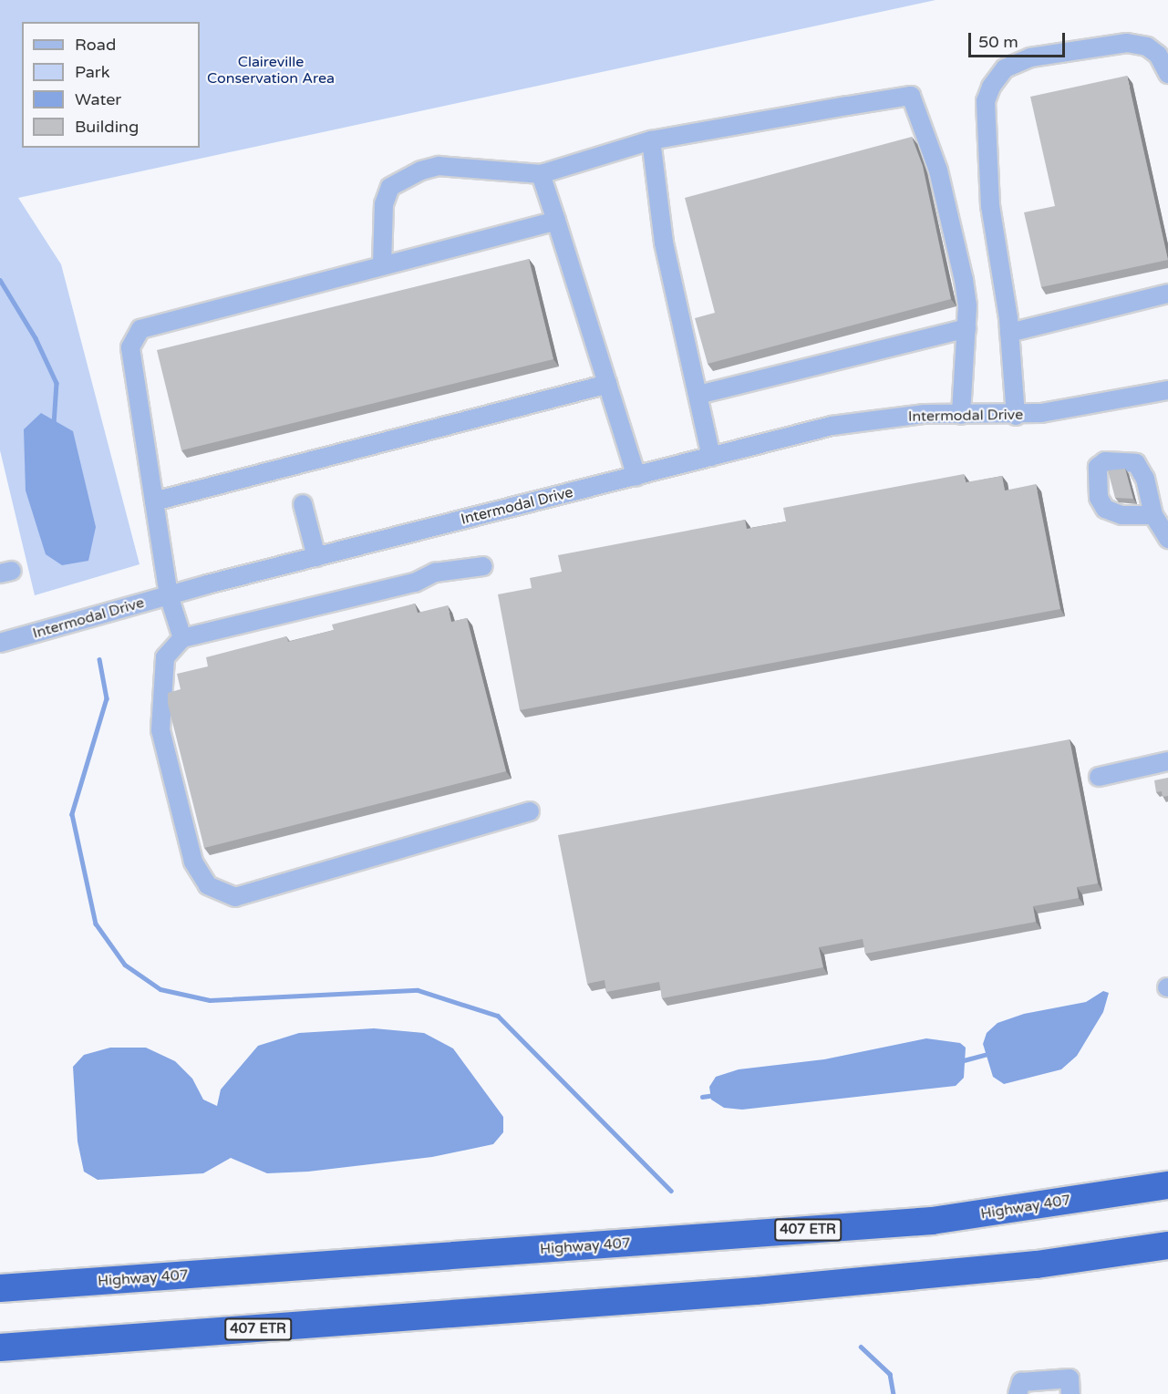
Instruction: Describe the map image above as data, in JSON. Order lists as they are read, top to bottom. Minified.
{"streets":{"highway":["Highway 407","407 ETR"],"street":["Intermodal Drive"]},"parks":["Claireville Conservation Area"],"legend":["Road","Park","Water","Building"],"scale_bar":"50 m"}
